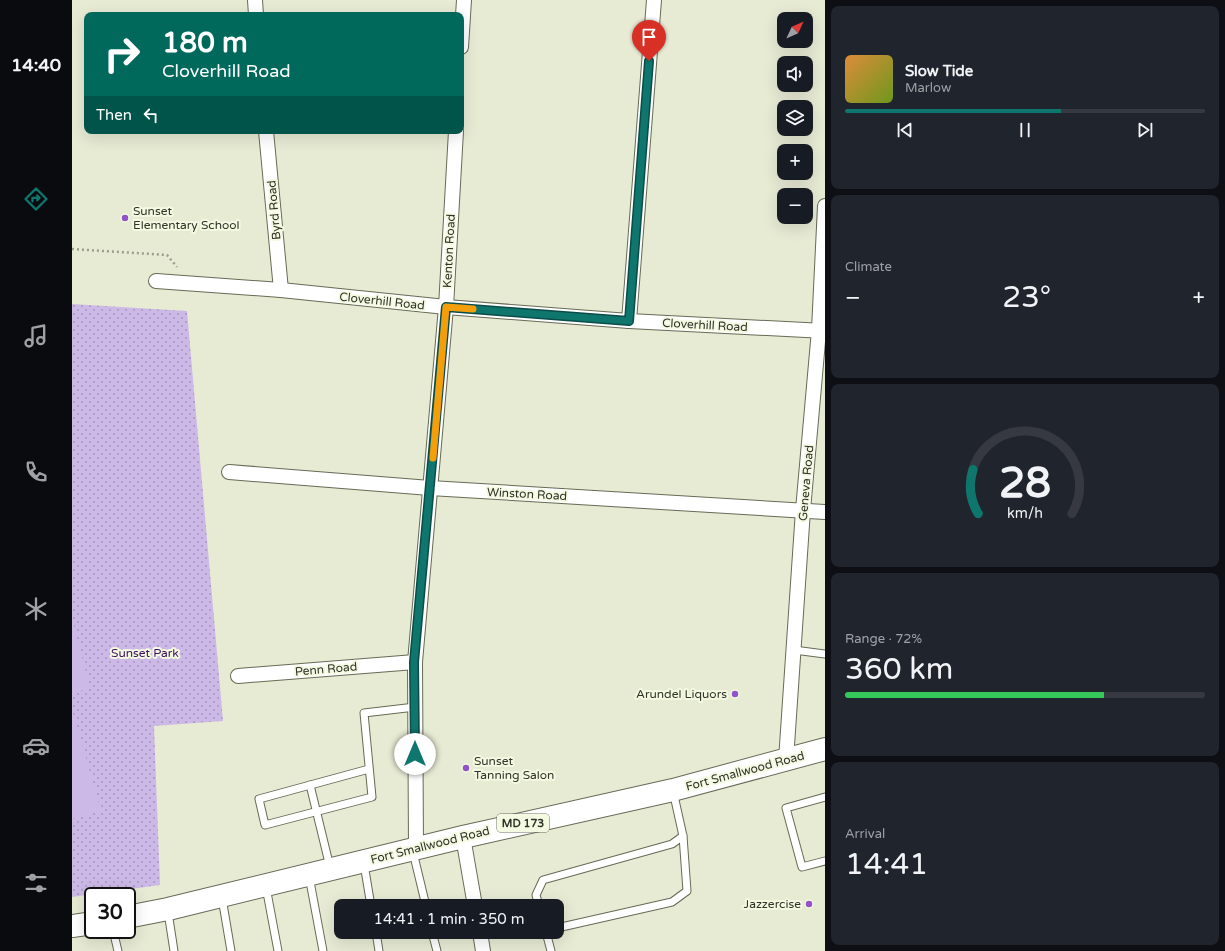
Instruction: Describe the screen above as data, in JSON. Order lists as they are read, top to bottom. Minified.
{"streets":{"main road":["Fort Smallwood Road","MD 173"],"street":["Byrd Road","Kenton Road","Cloverhill Road","Geneva Road","Winston Road","Penn Road"]},"crossings":[["Byrd Road","Cloverhill Road"],["Kenton Road","Cloverhill Road"],["Kenton Road","Winston Road"],["Kenton Road","Penn Road"],["Kenton Road","Fort Smallwood Road"],["Cloverhill Road","Geneva Road"],["Geneva Road","Winston Road"],["Geneva Road","Fort Smallwood Road"]],"parks":["Sunset Park"],"places":["Sunset Elementary School","Arundel Liquors","Sunset Tanning Salon","Jazzercise"],"north":"top right","page":{"tabs":"14:40","map_buttons":["+","−"],"turn":["180 m","Cloverhill Road"],"song":["Slow Tide","Marlow"],"then":"Then","tile":["Climate",["Range · 72%","360 km"],["Arrival","14:41"]],"heat":["−","23°","+"],"limit":"30","trip":"14:41 · 1 min · 350 m","gauge":["28","km/h"]}}
